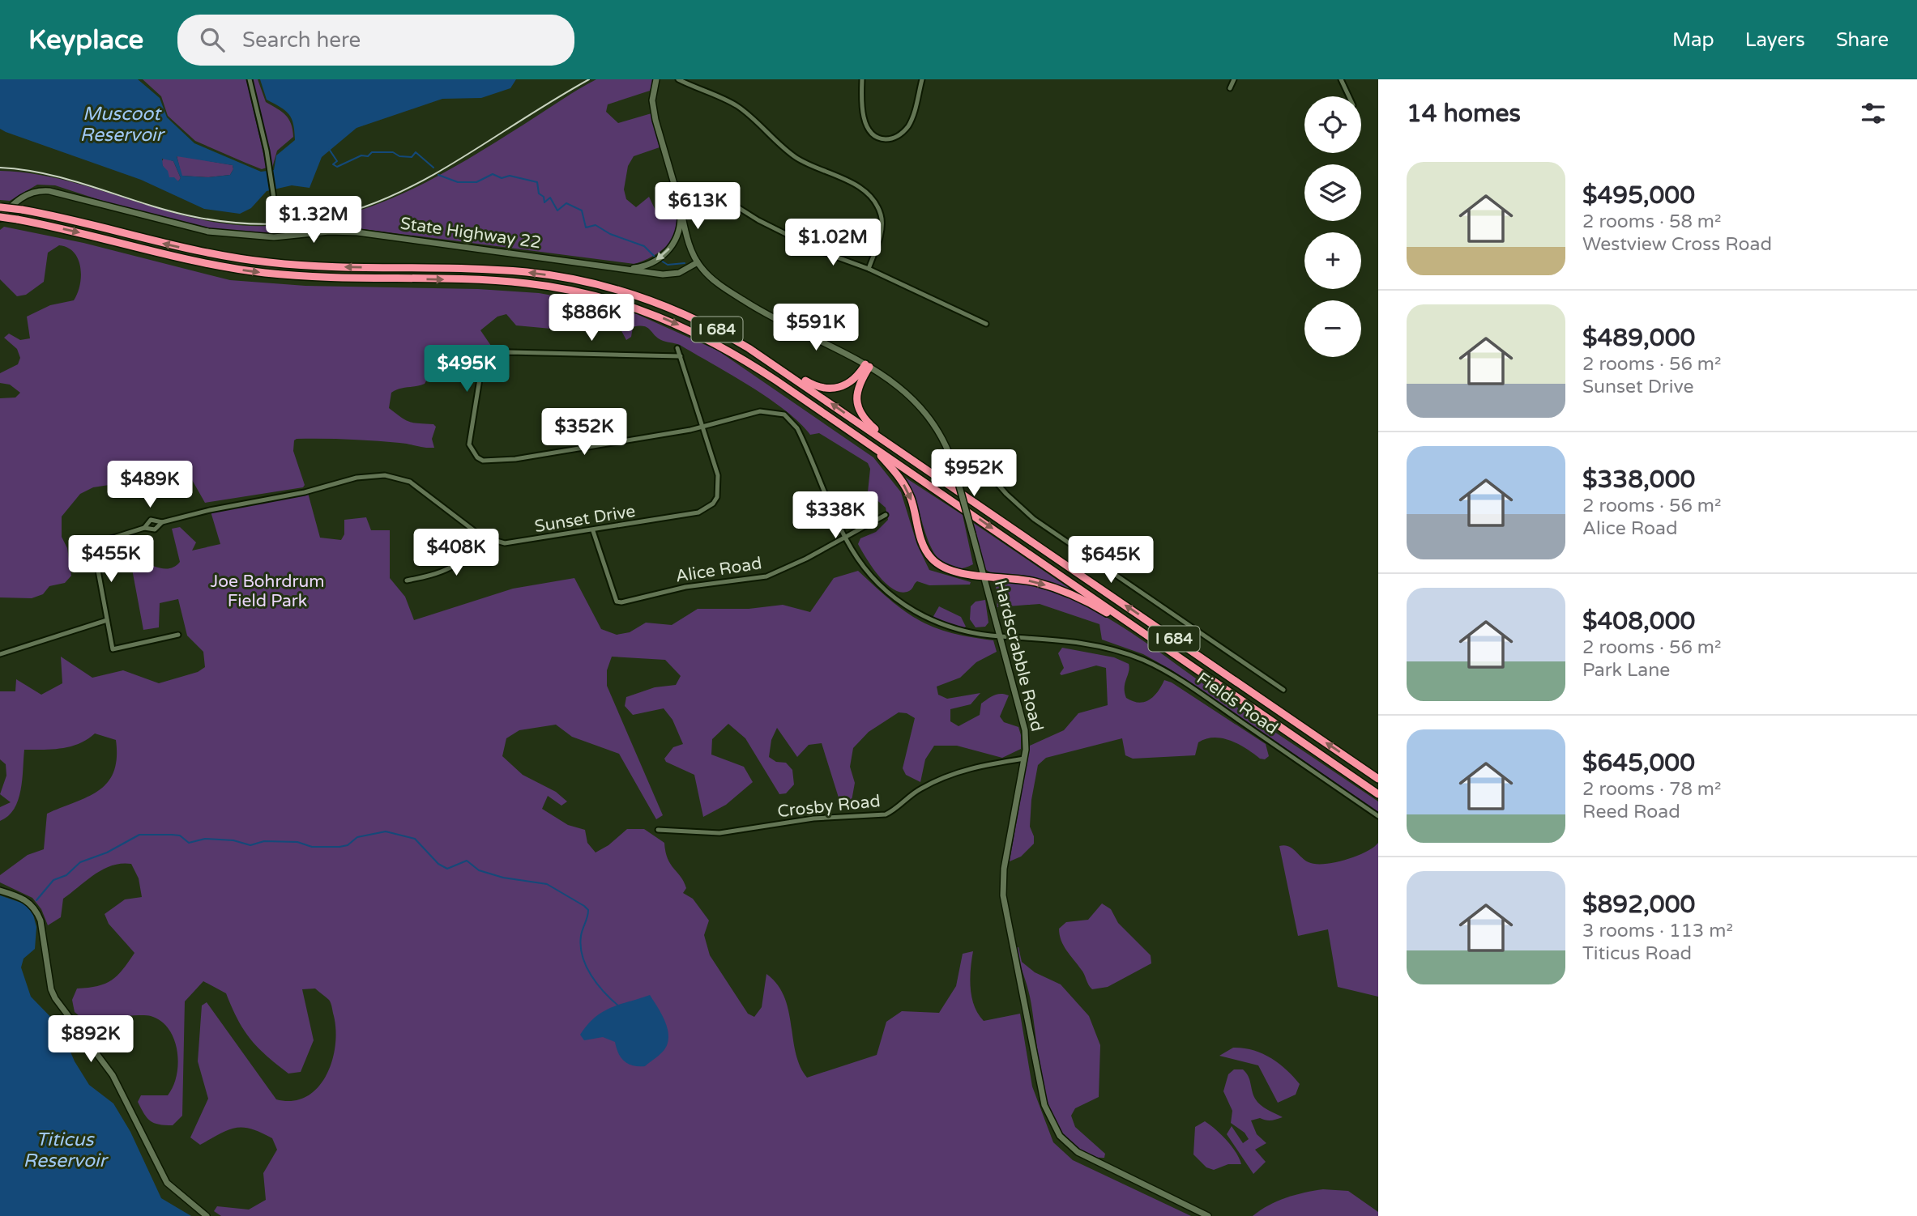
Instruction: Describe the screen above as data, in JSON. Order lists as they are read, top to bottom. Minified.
{"streets":{"highway":["I 684"],"main road":["State Highway 22","Hardscrabble Road"],"street":["Sunset Drive","Alice Road","Fields Road","Crosby Road"]},"crossings":[["State Highway 22","I 684"],["Sunset Drive","Alice Road"],["Sunset Drive","Fields Road"],["Alice Road","Fields Road"],["Hardscrabble Road","Fields Road"],["Hardscrabble Road","Crosby Road"]],"water":["Muscoot Reservoir","Titicus Reservoir"],"parks":["Joe Bohrdrum Field Park"],"page":{"header":"Keyplace","search":"Search here","nav":["Map","Layers","Share"],"heading":"14 homes","map_buttons":["+","−"],"list":[{"name":"$495,000","note":"2 rooms · 58 m² · Westview Cross Road"},{"name":"$489,000","note":"2 rooms · 56 m² · Sunset Drive"},{"name":"$338,000","note":"2 rooms · 56 m² · Alice Road"},{"name":"$408,000","note":"2 rooms · 56 m² · Park Lane"},{"name":"$645,000","note":"2 rooms · 78 m² · Reed Road"},{"name":"$892,000","note":"3 rooms · 113 m² · Titicus Road"}],"price":["$613K","$1.32M","$1.02M","$886K","$591K","$495K","$352K","$952K","$489K","$338K","$408K","$455K","$645K","$892K"]}}
